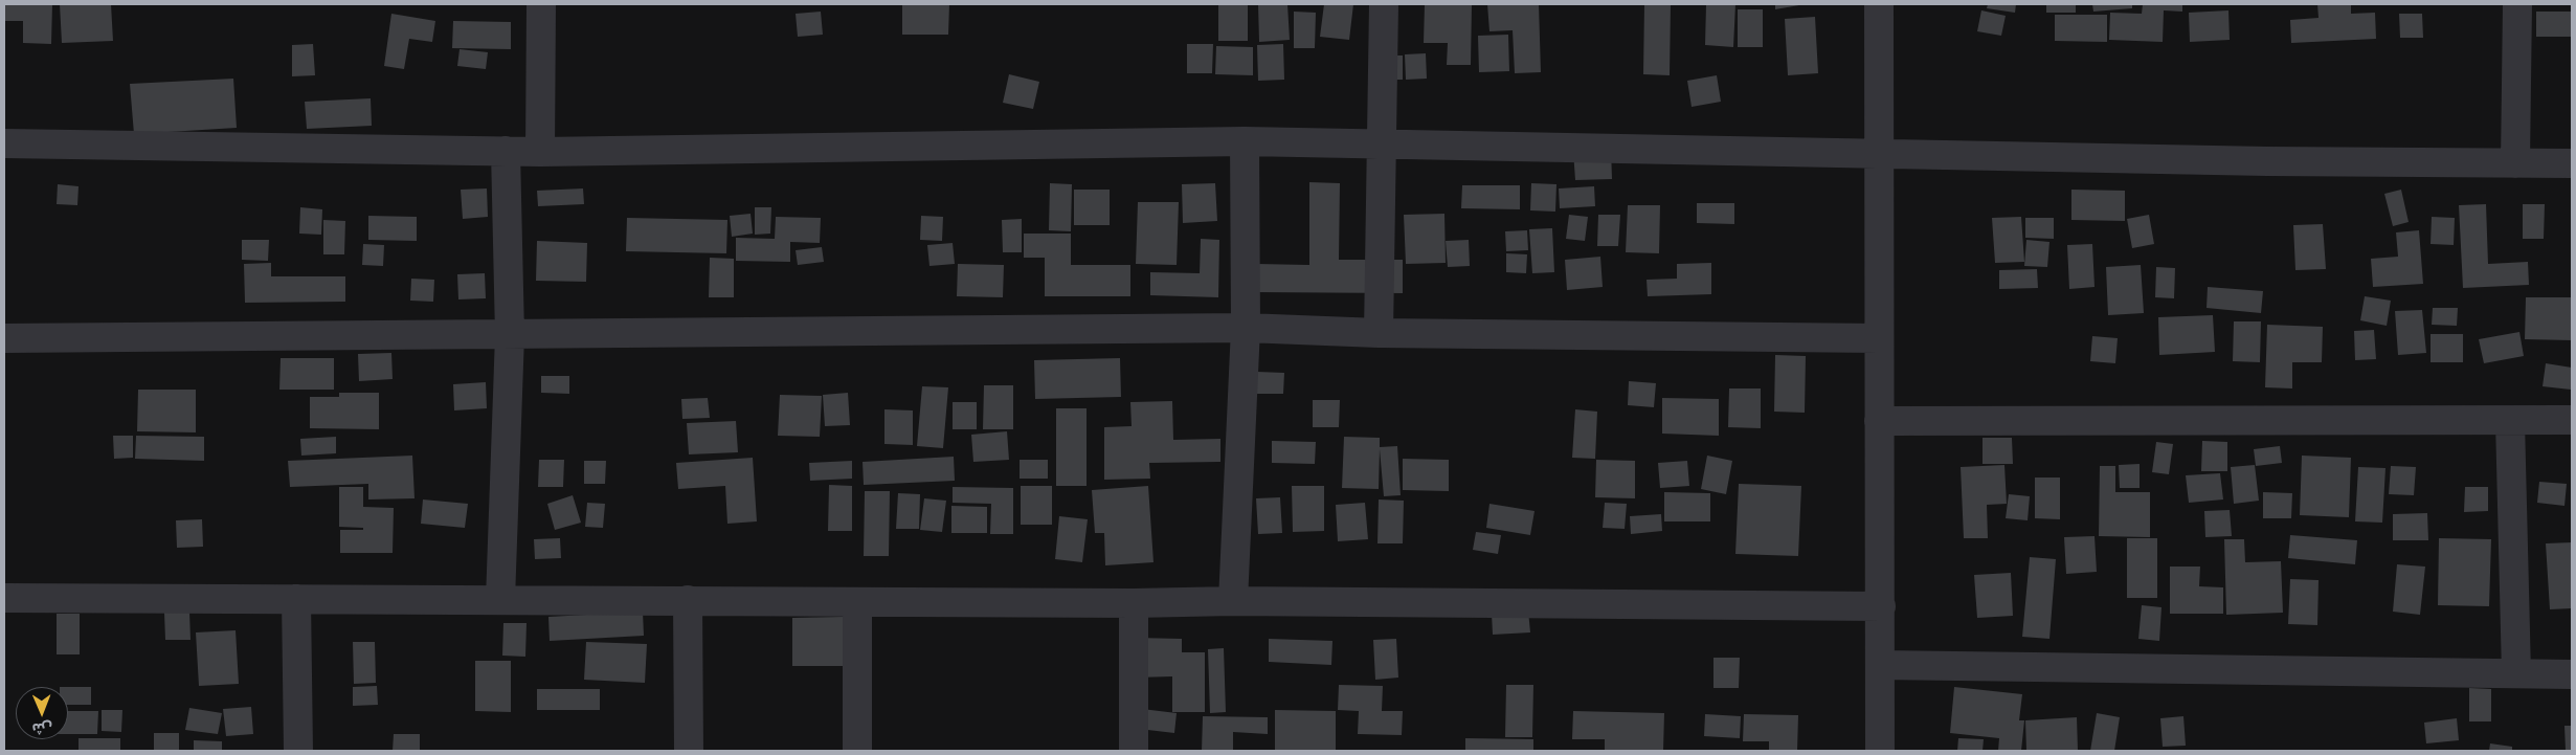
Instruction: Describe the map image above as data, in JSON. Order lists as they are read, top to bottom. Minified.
{"north":"bottom"}
